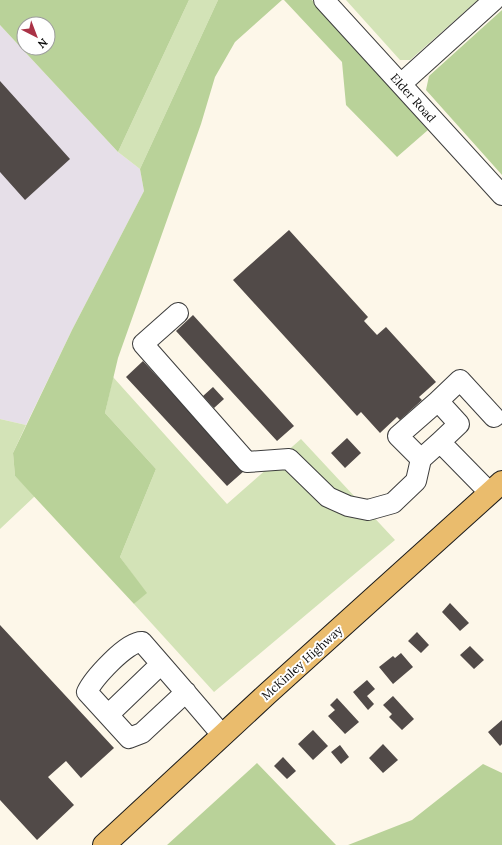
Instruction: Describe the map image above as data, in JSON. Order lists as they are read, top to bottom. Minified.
{"streets":{"main road":["McKinley Highway"],"street":["Elder Road"]},"north":"bottom right"}
